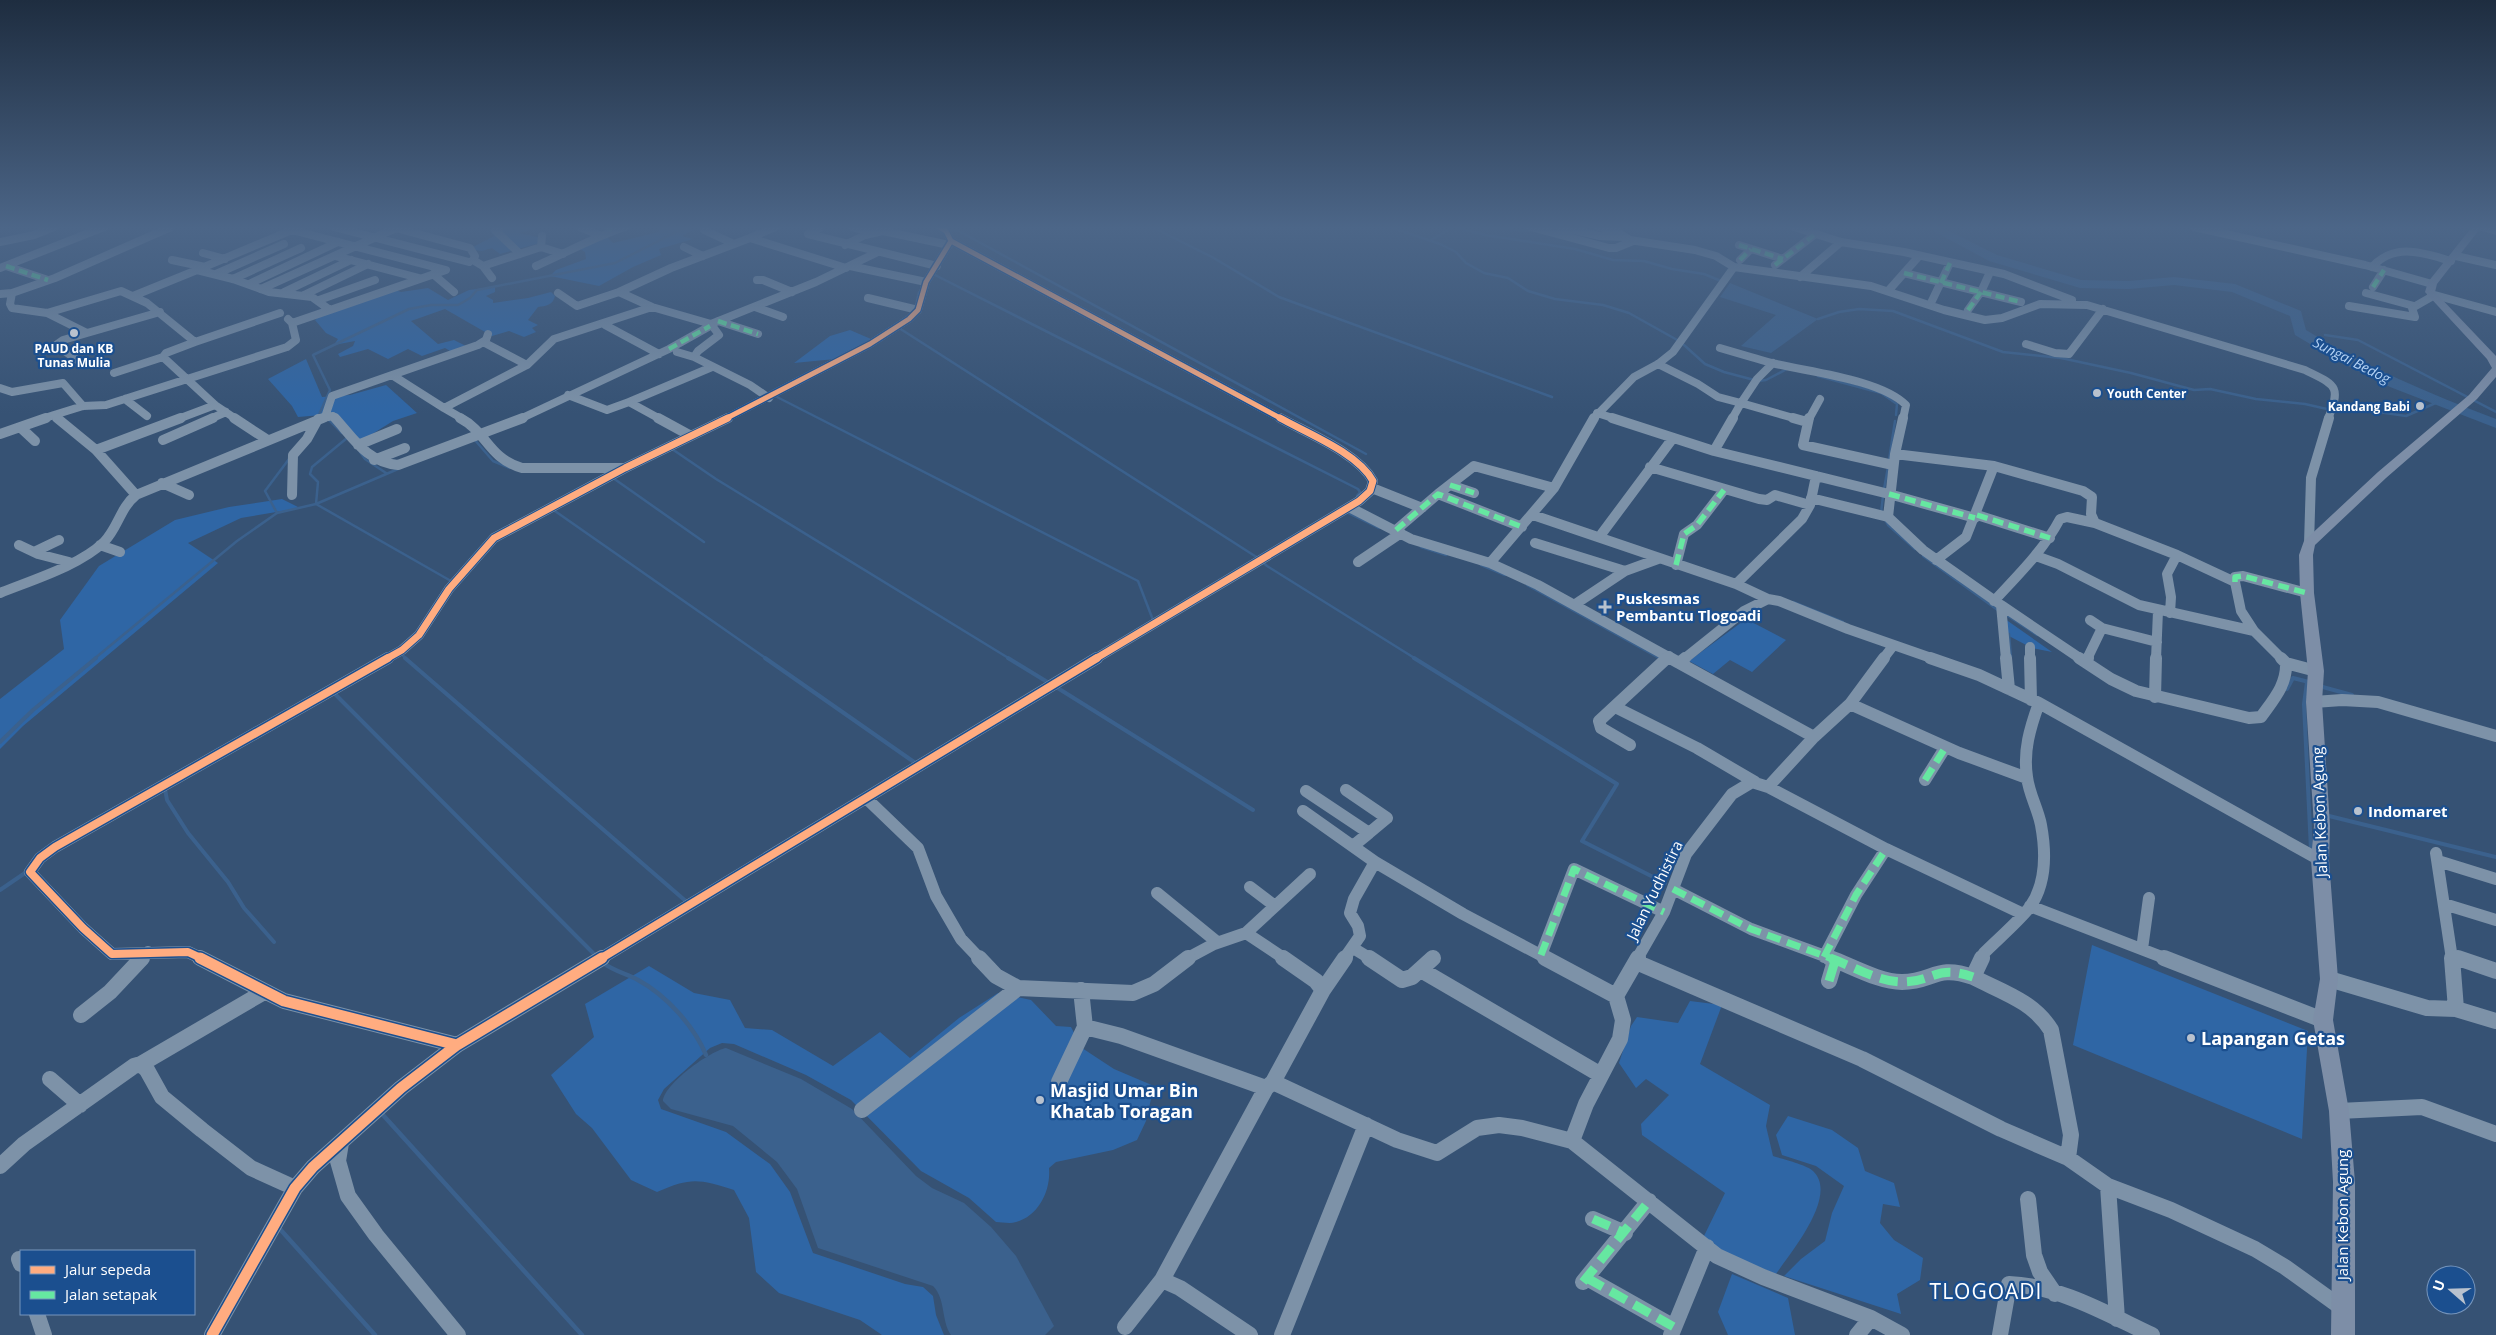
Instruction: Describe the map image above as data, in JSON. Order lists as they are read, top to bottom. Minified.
{"streets":{"main road":["Jalan Kebon Agung"],"street":["Jalan Yudhistira"]},"districts":["TLOGOADI"],"water":["Sungai Bedog"],"places":{"other":["PAUD dan KB Tunas Mulia","Youth Center","Kandang Babi","Indomaret","Lapangan Getas","Masjid Umar Bin Khatab Toragan"],"health":["Puskesmas Pembantu Tlogoadi"]},"legend":["Jalur sepeda","Jalan setapak"],"north":"left"}
